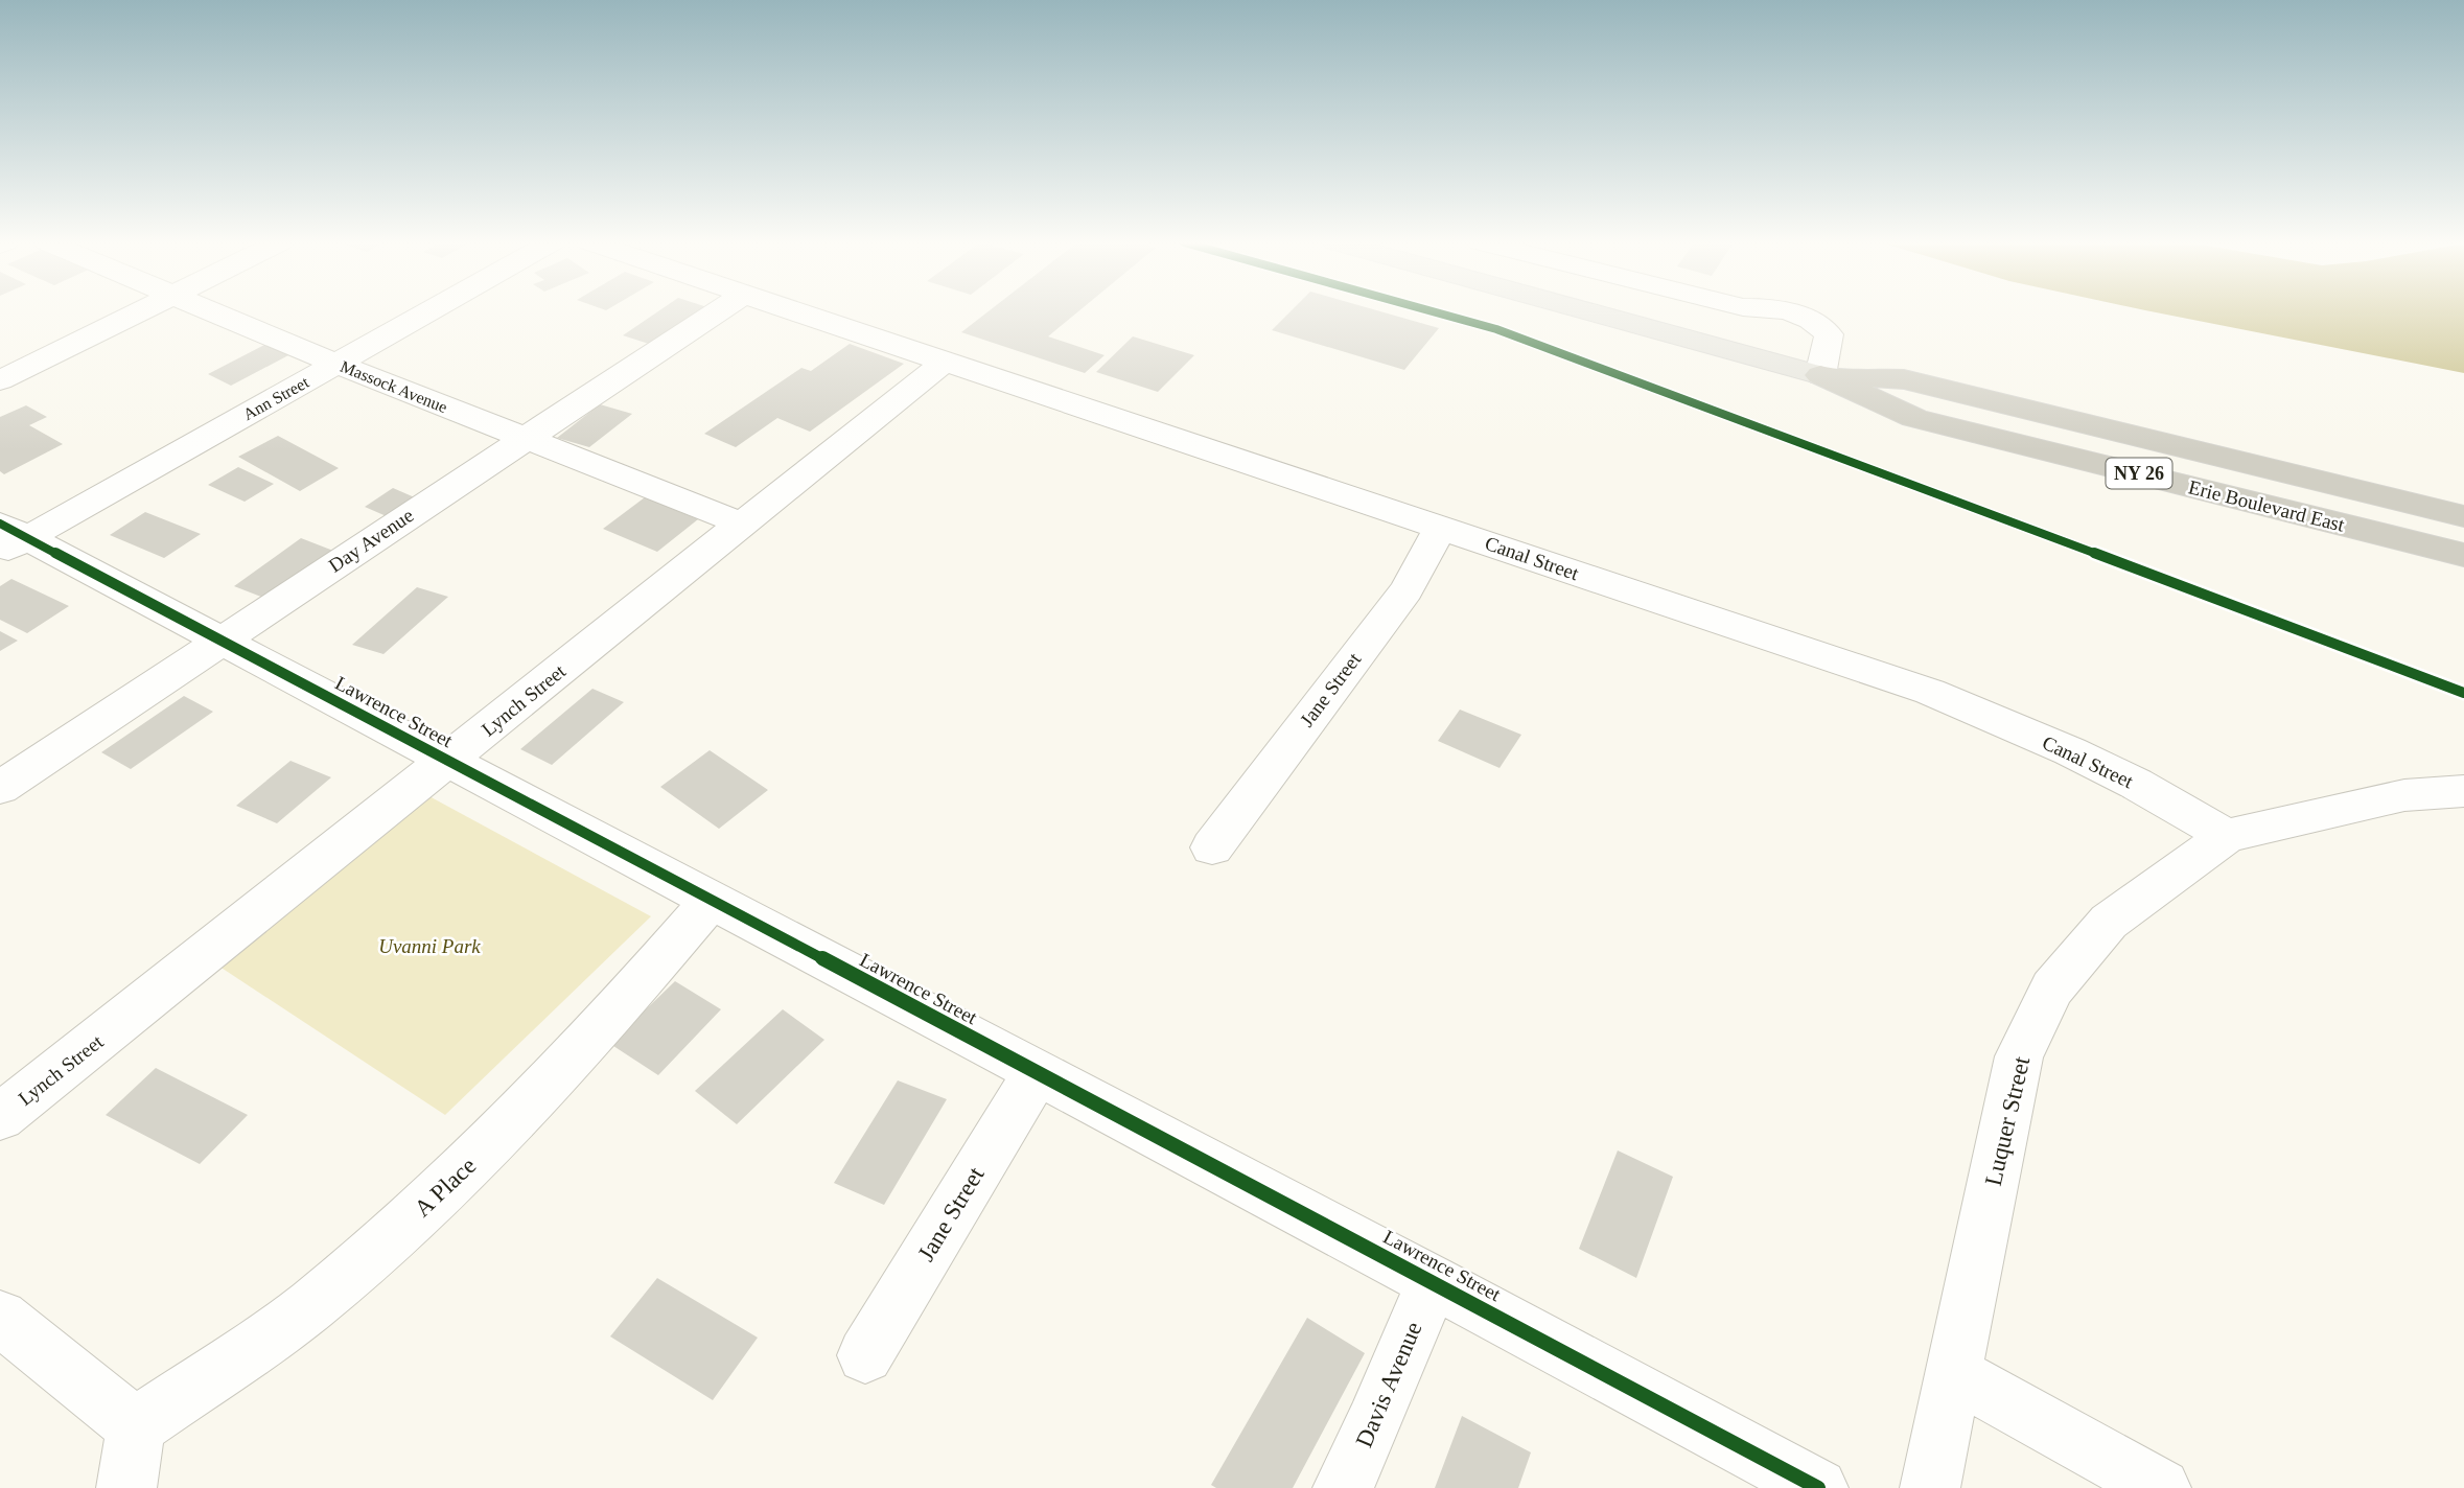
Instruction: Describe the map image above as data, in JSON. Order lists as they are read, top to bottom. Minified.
{"streets":{"highway":["NY 26","Erie Boulevard East"],"street":["Massock Avenue","Ann Street","Day Avenue","Canal Street","Jane Street","Lynch Street","Lawrence Street","Luquer Street","A Place","Davis Avenue"]},"crossings":[["Massock Avenue","Ann Street"],["Massock Avenue","Day Avenue"],["Massock Avenue","Lynch Street"],["Ann Street","Lawrence Street"],["Day Avenue","Lawrence Street"],["Canal Street","Jane Street"],["Canal Street","Lynch Street"],["Canal Street","Luquer Street"],["Jane Street","Lawrence Street"],["Lynch Street","Lawrence Street"],["Lawrence Street","A Place"],["Lawrence Street","Davis Avenue"]],"parks":["Uvanni Park"]}
